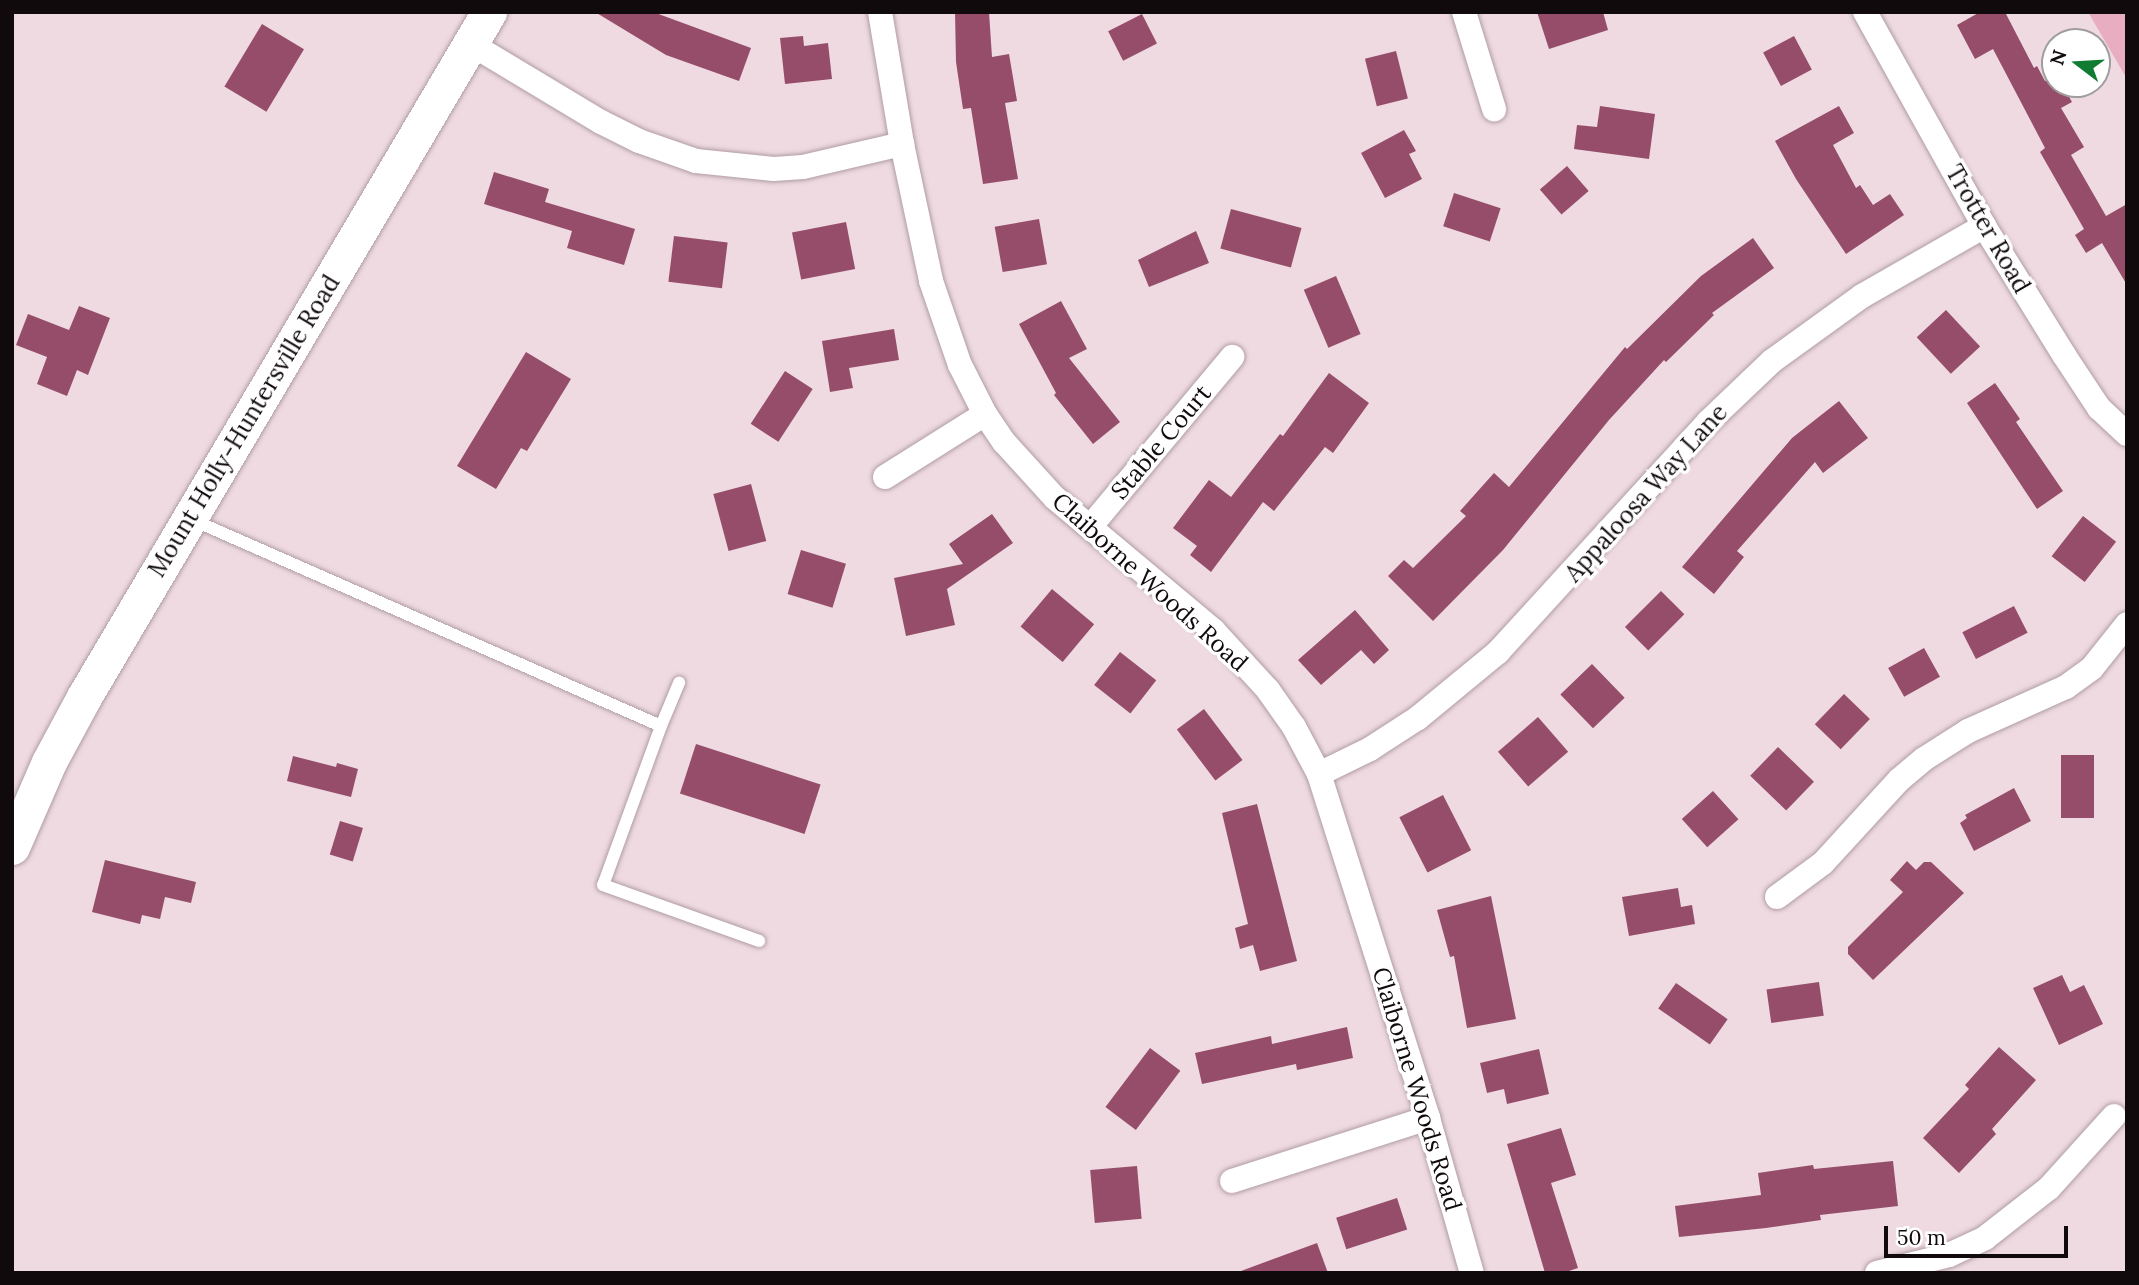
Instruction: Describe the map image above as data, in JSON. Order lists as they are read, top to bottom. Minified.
{"streets":{"main road":["Mount Holly-Huntersville Road"],"street":["Trotter Road","Stable Court","Appaloosa Way Lane","Claiborne Woods Road"]},"crossings":[["Trotter Road","Appaloosa Way Lane"],["Stable Court","Claiborne Woods Road"],["Appaloosa Way Lane","Claiborne Woods Road"]],"scale_bar":"50 m","north":"left"}
